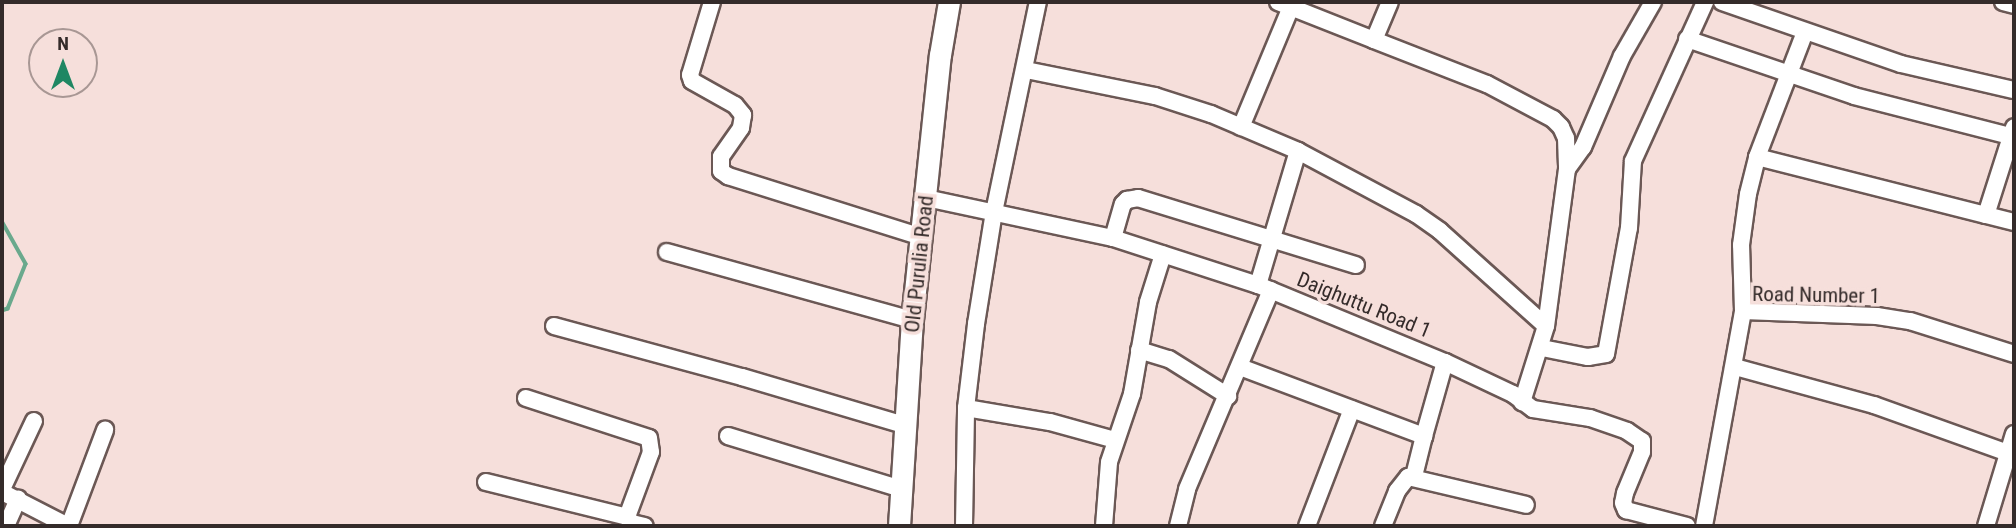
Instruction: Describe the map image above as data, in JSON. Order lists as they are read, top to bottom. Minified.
{"streets":{"main road":["Old Purulia Road"],"street":["Road Number 1","Daighuttu Road 1"]},"crossings":[["Old Purulia Road","Daighuttu Road 1"]],"north":"top"}
